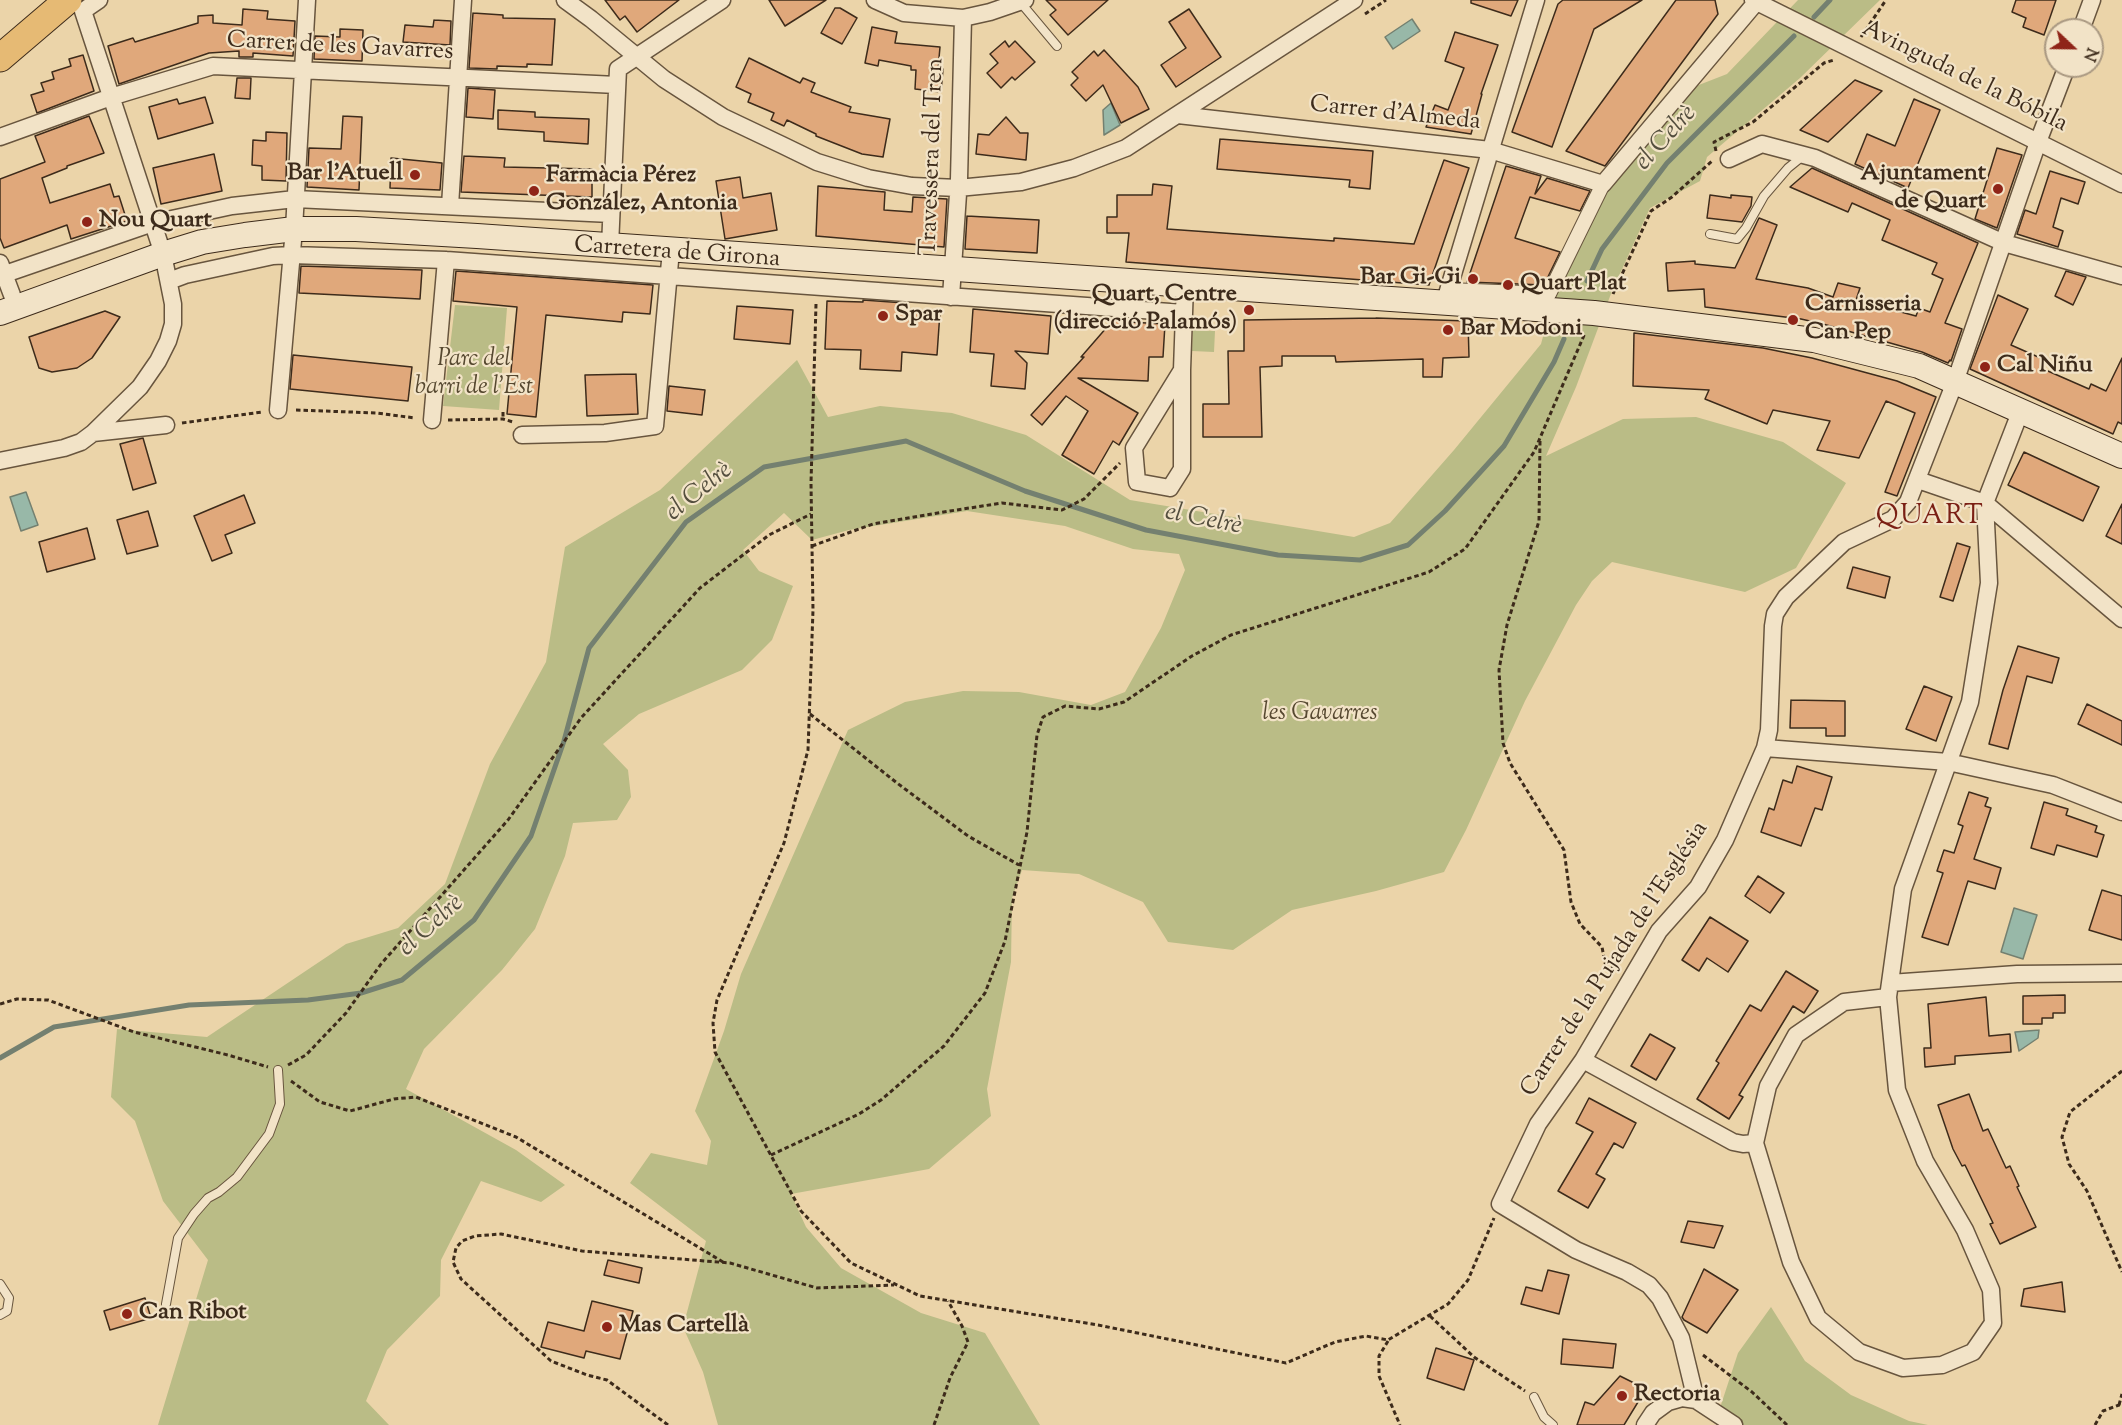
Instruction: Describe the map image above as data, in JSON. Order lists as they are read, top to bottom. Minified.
{"streets":{"street":["Carrer de les Gavarres","Avinguda de la Bóbila","Carrer d'Almeda","Travessera del Tren","Carretera de Girona","Carrer de la Pujada de l'Església"]},"crossings":[["Avinguda de la Bóbila","Carrer de la Pujada de l'Església"],["Travessera del Tren","Carretera de Girona"]],"districts":["QUART"],"water":["el Celrè"],"parks":["Parc del barri de l'Est","les Gavarres"],"places":["Bar l'Atuell","Ajuntament de Quart","Farmàcia Pérez González, Antonia","Nou Quart","Bar Gi-Gi","Quart Plat","Quart, Centre (direcció Palamós)","Spar","Carnisseria Can Pep","Bar Modoni","Cal Niñu","Can Ribot","Mas Cartellà","Rectoria"],"north":"right"}
